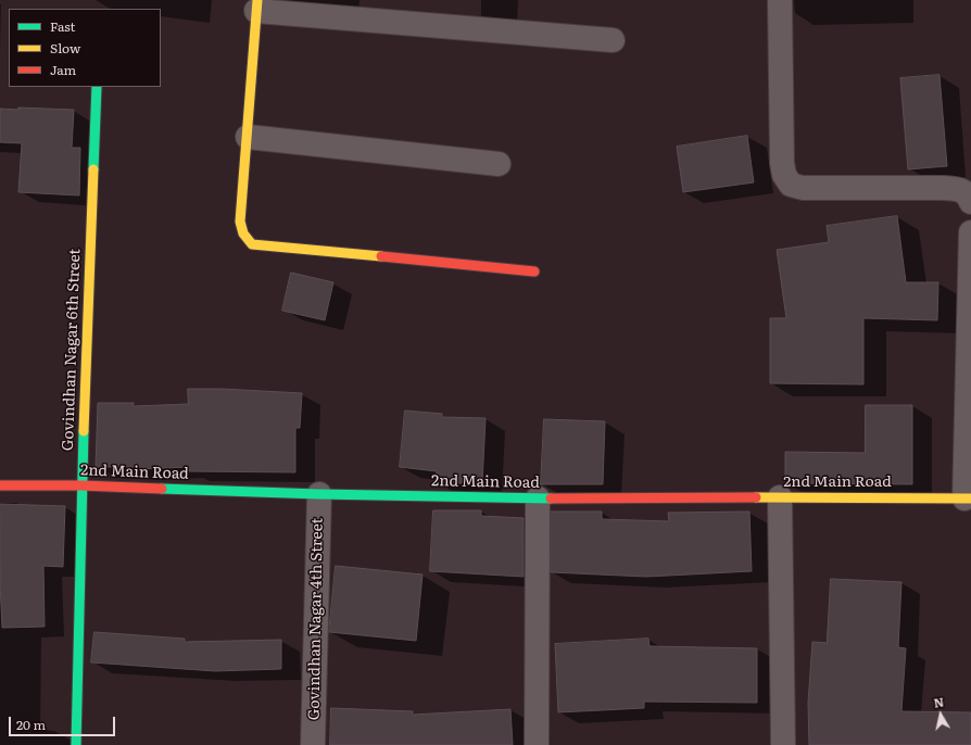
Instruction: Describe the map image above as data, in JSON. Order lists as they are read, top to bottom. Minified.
{"streets":{"street":["Govindhan Nagar 6th Street","2nd Main Road","Govindhan Nagar 4th Street"]},"crossings":[["Govindhan Nagar 6th Street","2nd Main Road"],["2nd Main Road","Govindhan Nagar 4th Street"]],"legend":["Fast","Slow","Jam"],"scale_bar":"20 m","north":"top"}
